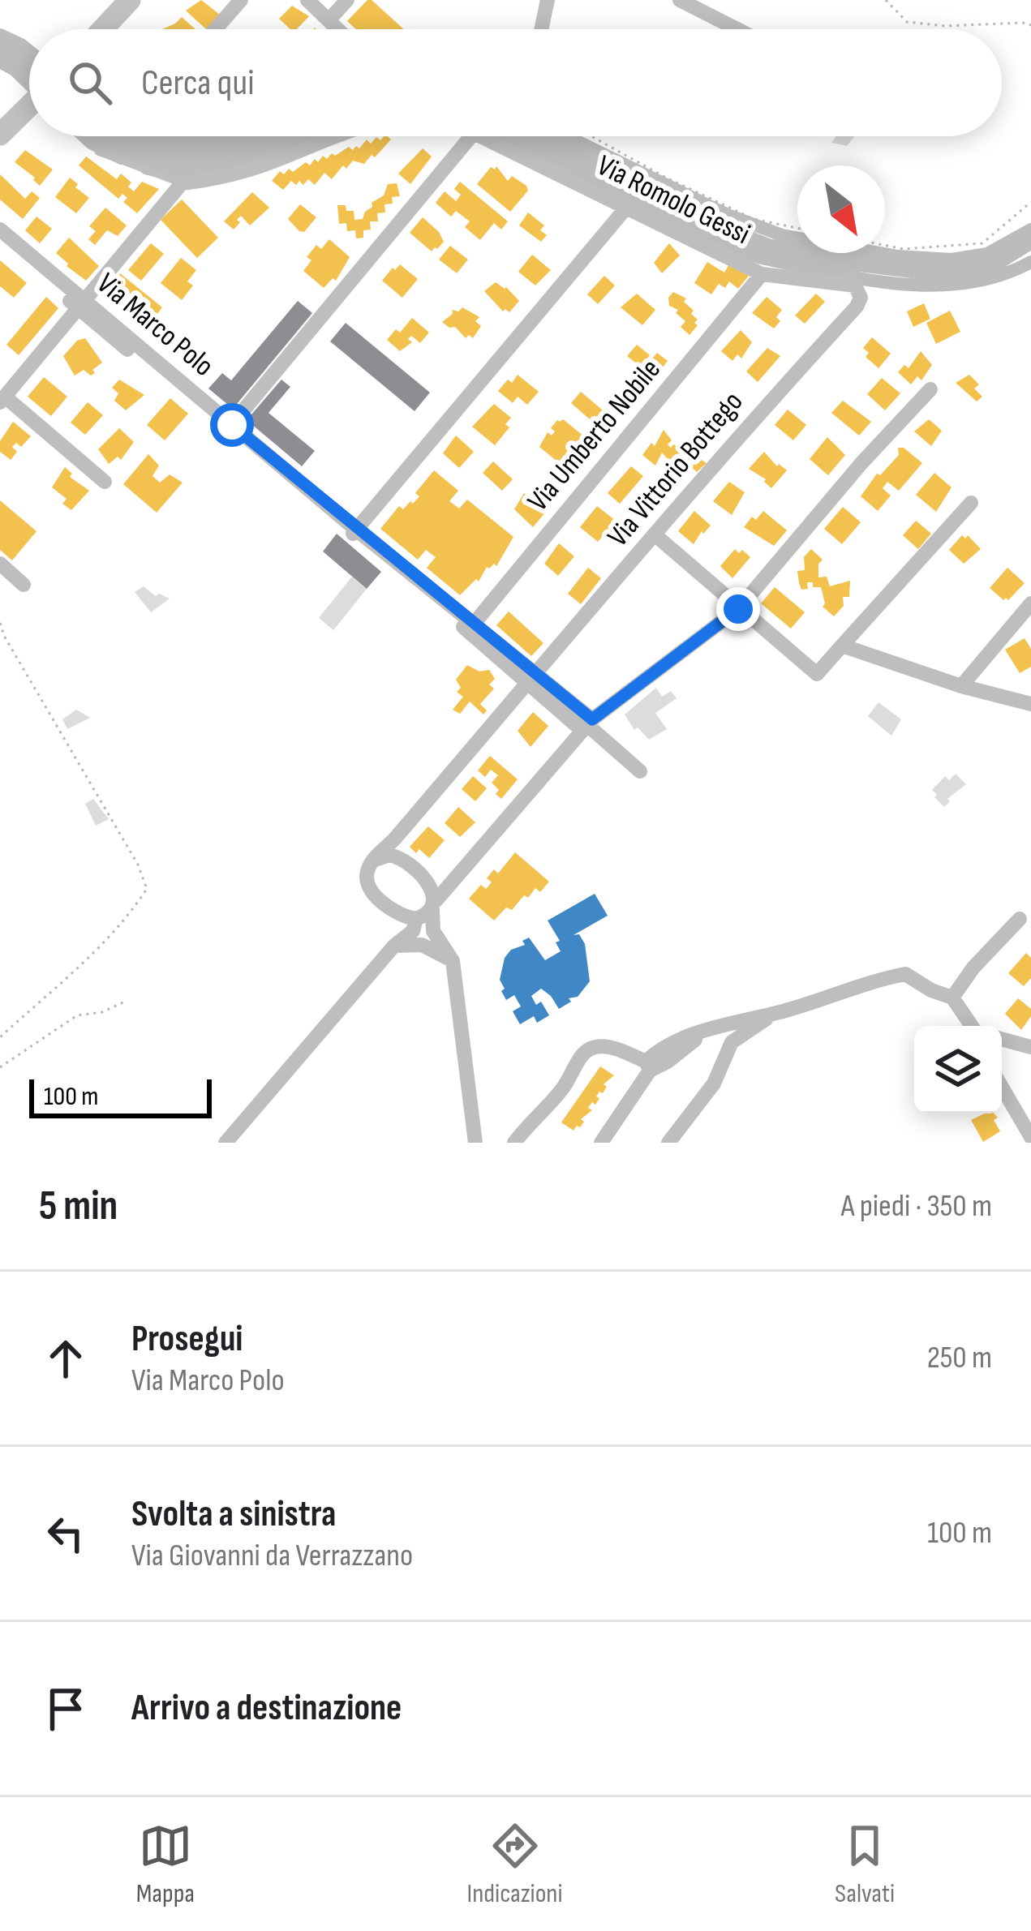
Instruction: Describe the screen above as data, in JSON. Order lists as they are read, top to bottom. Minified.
{"streets":{"street":["Via Romolo Gessi","Via Marco Polo","Via Umberto Nobile","Via Vittorio Bottego"]},"crossings":[["Via Romolo Gessi","Via Umberto Nobile"],["Via Romolo Gessi","Via Vittorio Bottego"],["Via Marco Polo","Via Umberto Nobile"],["Via Marco Polo","Via Vittorio Bottego"]],"scale_bar":"100 m","north":"bottom right","page":{"search":"Cerca qui","scale":"100 m","heading":["5 min","A piedi · 350 m"],"list":[["Prosegui","Via Marco Polo","250 m"],["Svolta a sinistra","Via Giovanni da Verrazzano","100 m"],"Arrivo a destinazione"],"nav":["Mappa","Indicazioni","Salvati"]}}
